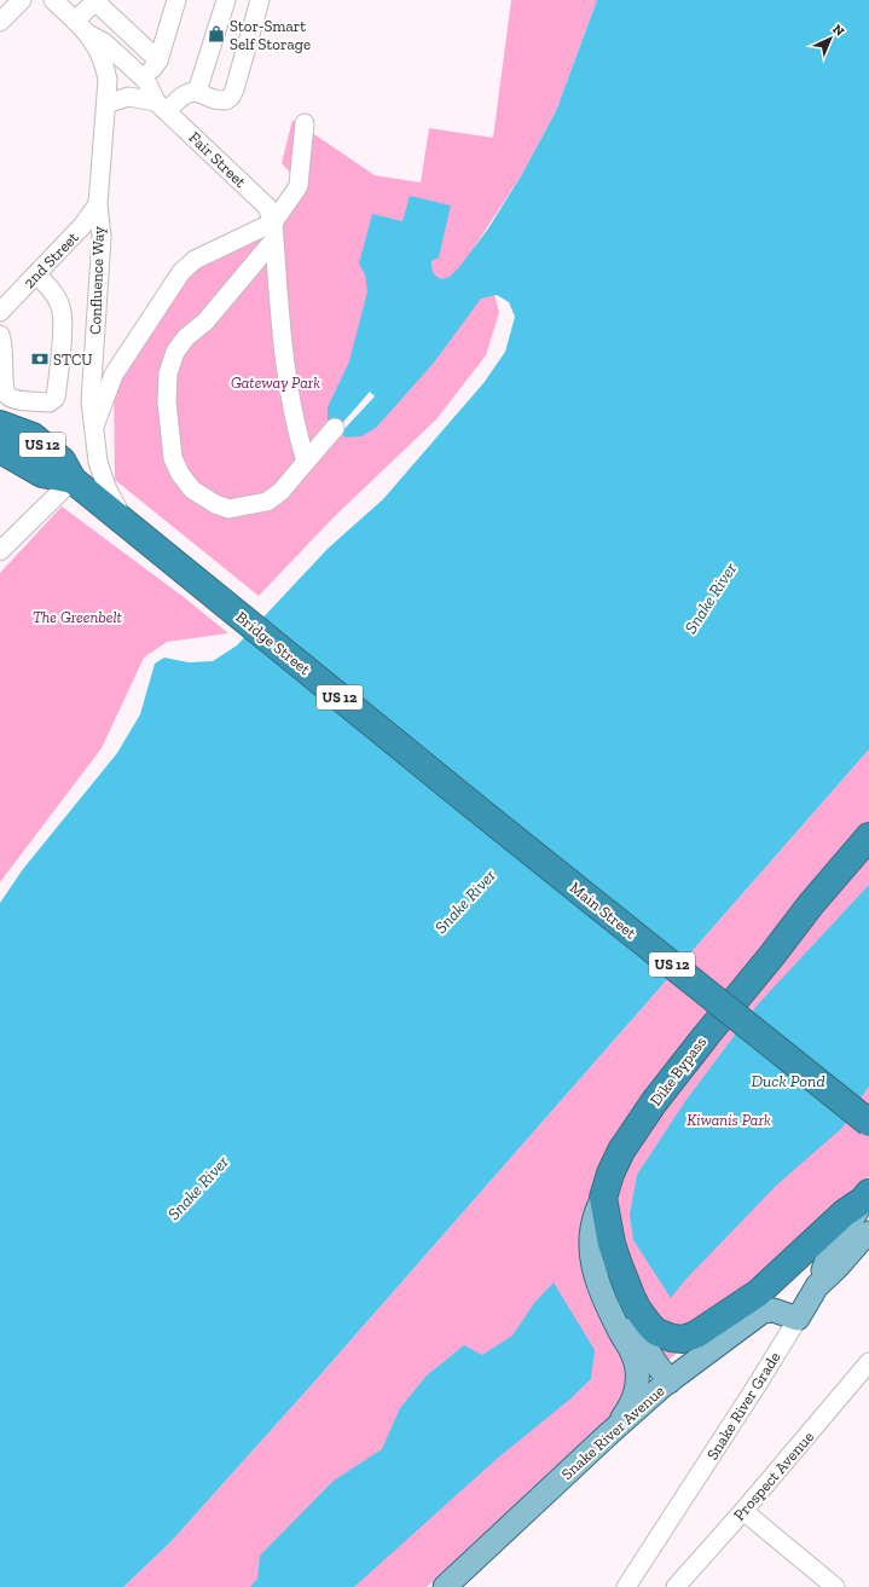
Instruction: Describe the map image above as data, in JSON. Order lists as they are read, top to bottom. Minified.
{"streets":{"highway":["US 12","Bridge Street","Main Street","Dike Bypass"],"main road":["Snake River Grade","Snake River Avenue"],"street":["Fair Street","2nd Street","Confluence Way","Prospect Avenue"]},"crossings":[["Fair Street","Confluence Way"],["2nd Street","Confluence Way"],["Confluence Way","Bridge Street"],["Bridge Street","Main Street"],["Snake River Grade","Snake River Avenue"]],"water":["Snake River","Duck Pond"],"parks":["Gateway Park","The Greenbelt","Kiwanis Park"],"places":{"shop":["Stor-Smart Self Storage"],"bank":["STCU"]},"north":"top right"}
